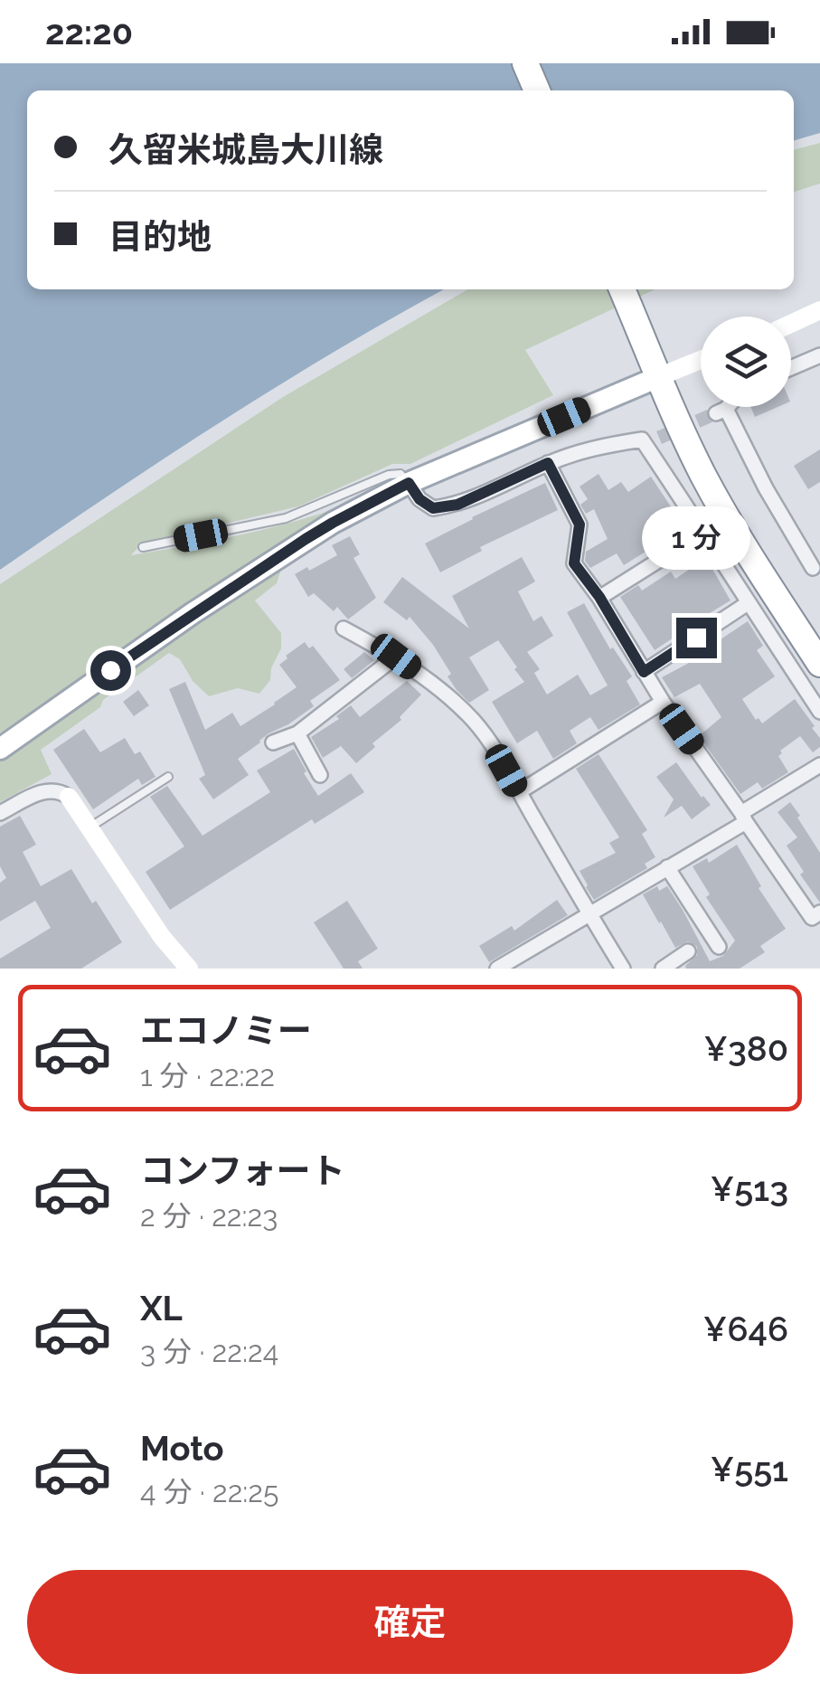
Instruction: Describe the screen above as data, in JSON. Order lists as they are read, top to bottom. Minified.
{"page":{"status":"22:20","banner":["久留米城島大川線","目的地"],"bubble":"1 分","list":[{"name":"エコノミー","note":"1 分 · 22:22","value":"¥380"},{"name":"コンフォート","note":"2 分 · 22:23","value":"¥513"},{"name":"XL","note":"3 分 · 22:24","value":"¥646"},{"name":"Moto","note":"4 分 · 22:25","value":"¥551"}],"buttons":"確定"}}
